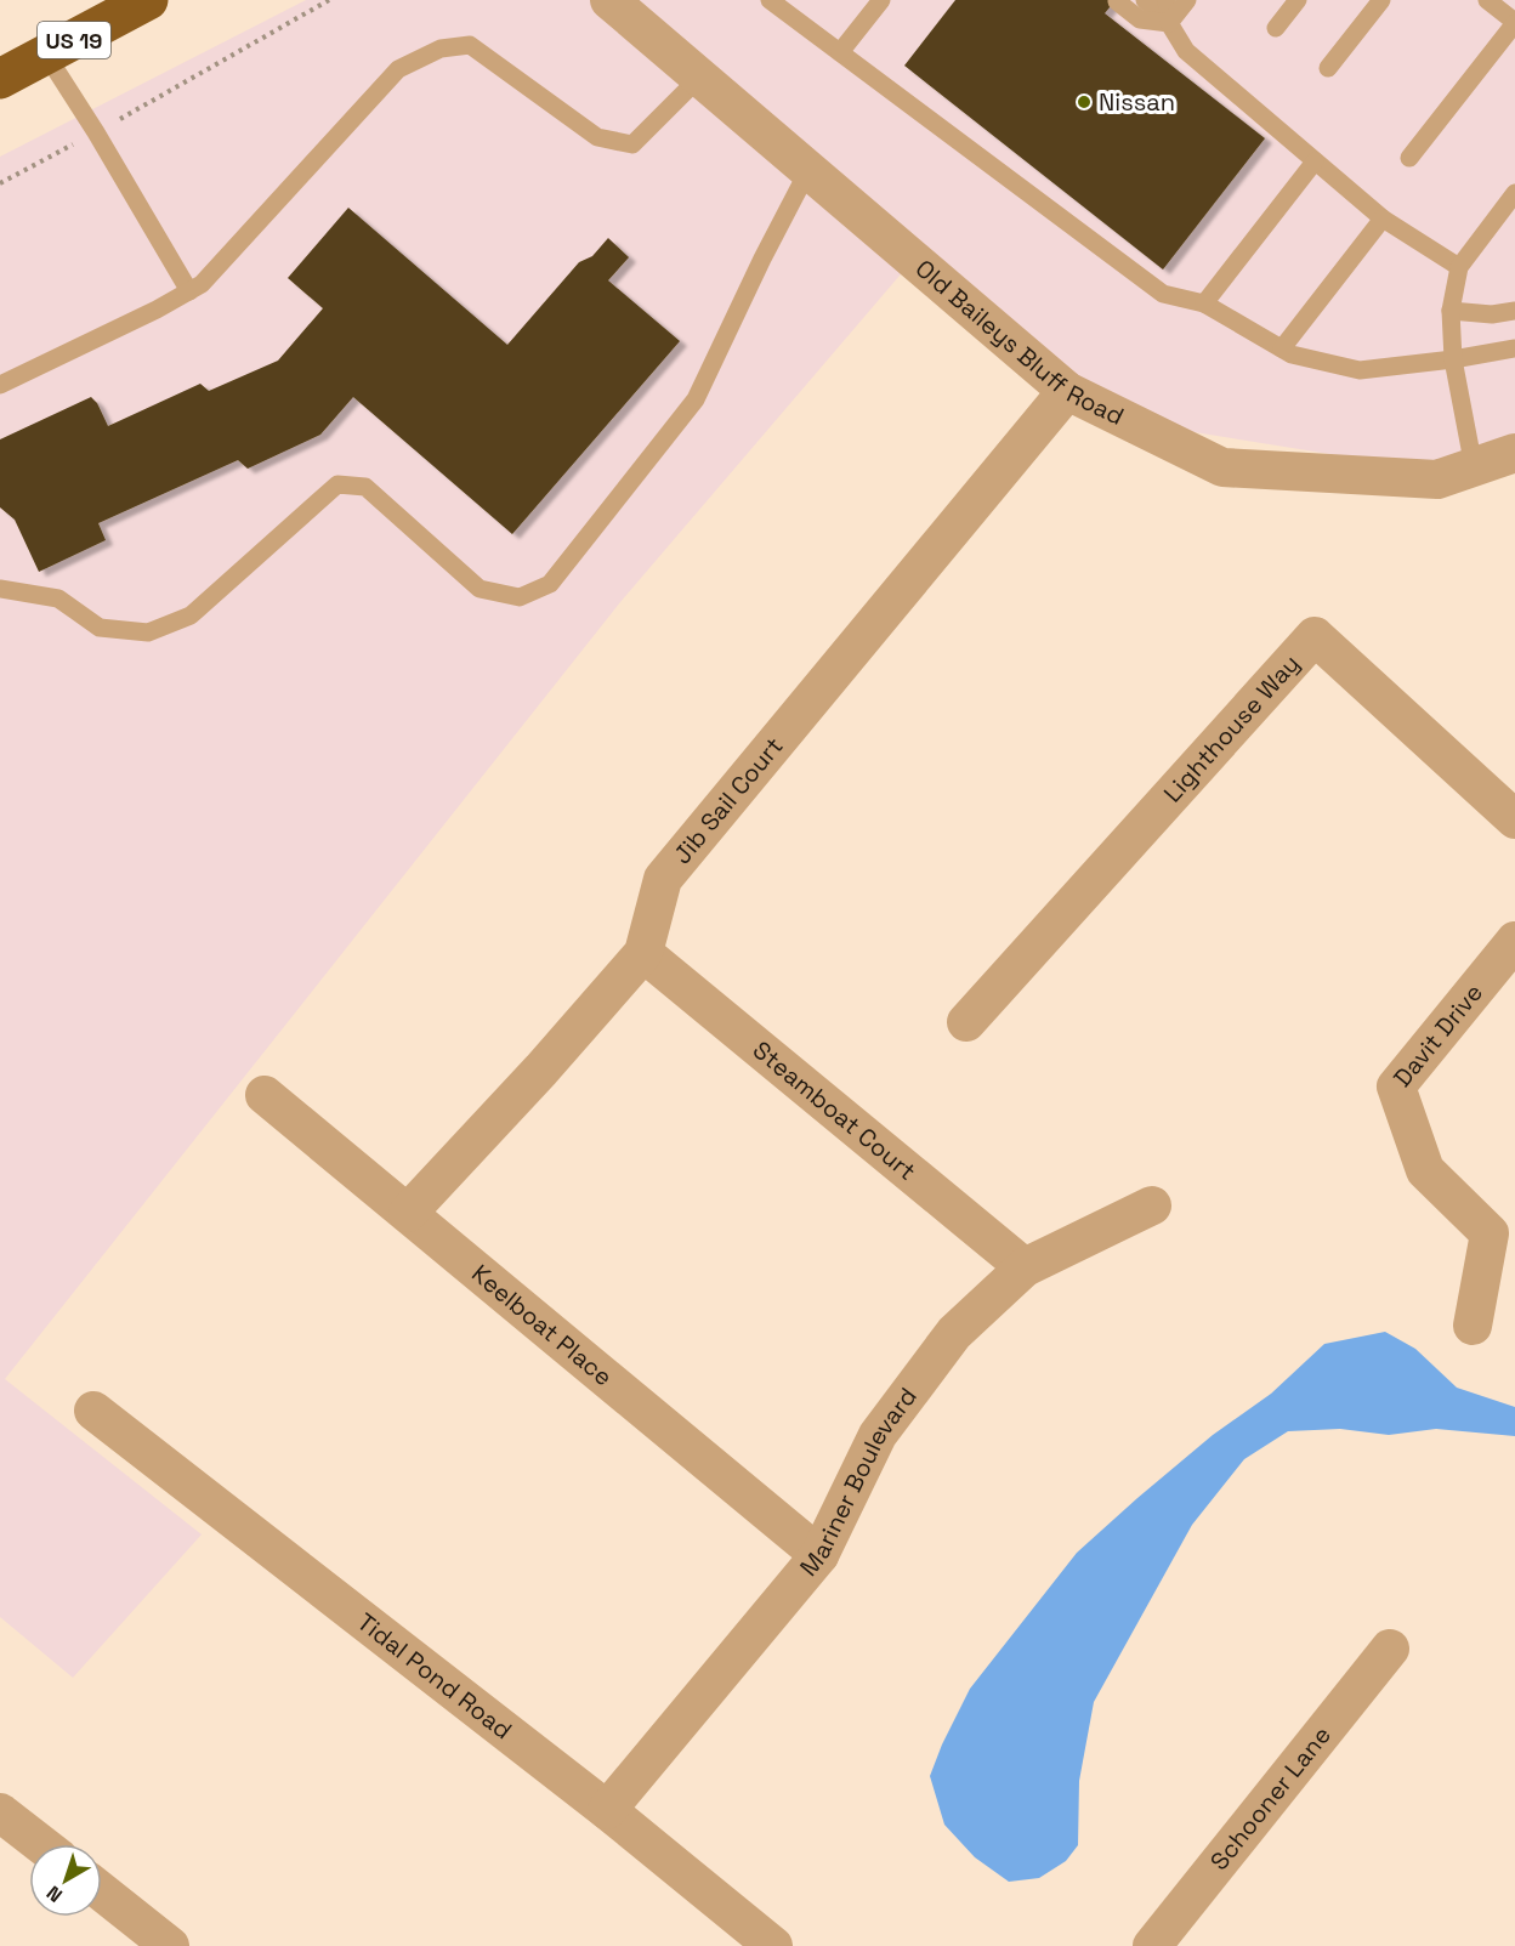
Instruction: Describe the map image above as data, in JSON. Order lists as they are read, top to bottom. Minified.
{"streets":{"highway":["US 19"],"street":["Old Baileys Bluff Road","Lighthouse Way","Jib Sail Court","Davit Drive","Steamboat Court","Keelboat Place","Mariner Boulevard","Tidal Pond Road","Schooner Lane"]},"crossings":[["Old Baileys Bluff Road","Jib Sail Court"],["Jib Sail Court","Steamboat Court"],["Jib Sail Court","Keelboat Place"],["Steamboat Court","Mariner Boulevard"],["Keelboat Place","Mariner Boulevard"],["Mariner Boulevard","Tidal Pond Road"]],"places":["Nissan"],"north":"bottom left"}
